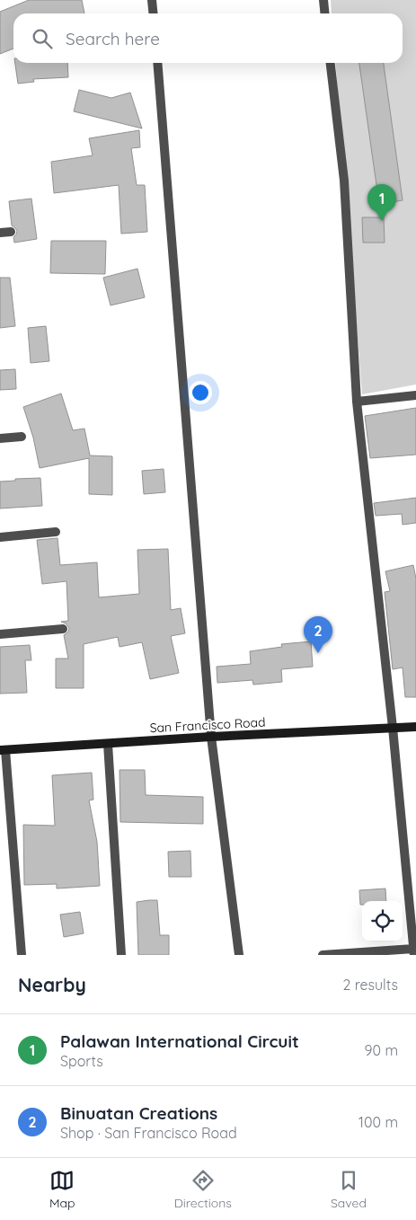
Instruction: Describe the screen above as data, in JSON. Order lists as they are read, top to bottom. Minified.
{"streets":{"street":["San Francisco Road"]},"page":{"search":"Search here","pins":["1","2"],"heading":["Nearby","2 results"],"list":[{"mark":"1","name":"Palawan International Circuit","note":"Sports","value":"90 m"},{"mark":"2","name":"Binuatan Creations","note":"Shop · San Francisco Road","value":"100 m"}],"nav":["Map","Directions","Saved"]}}
